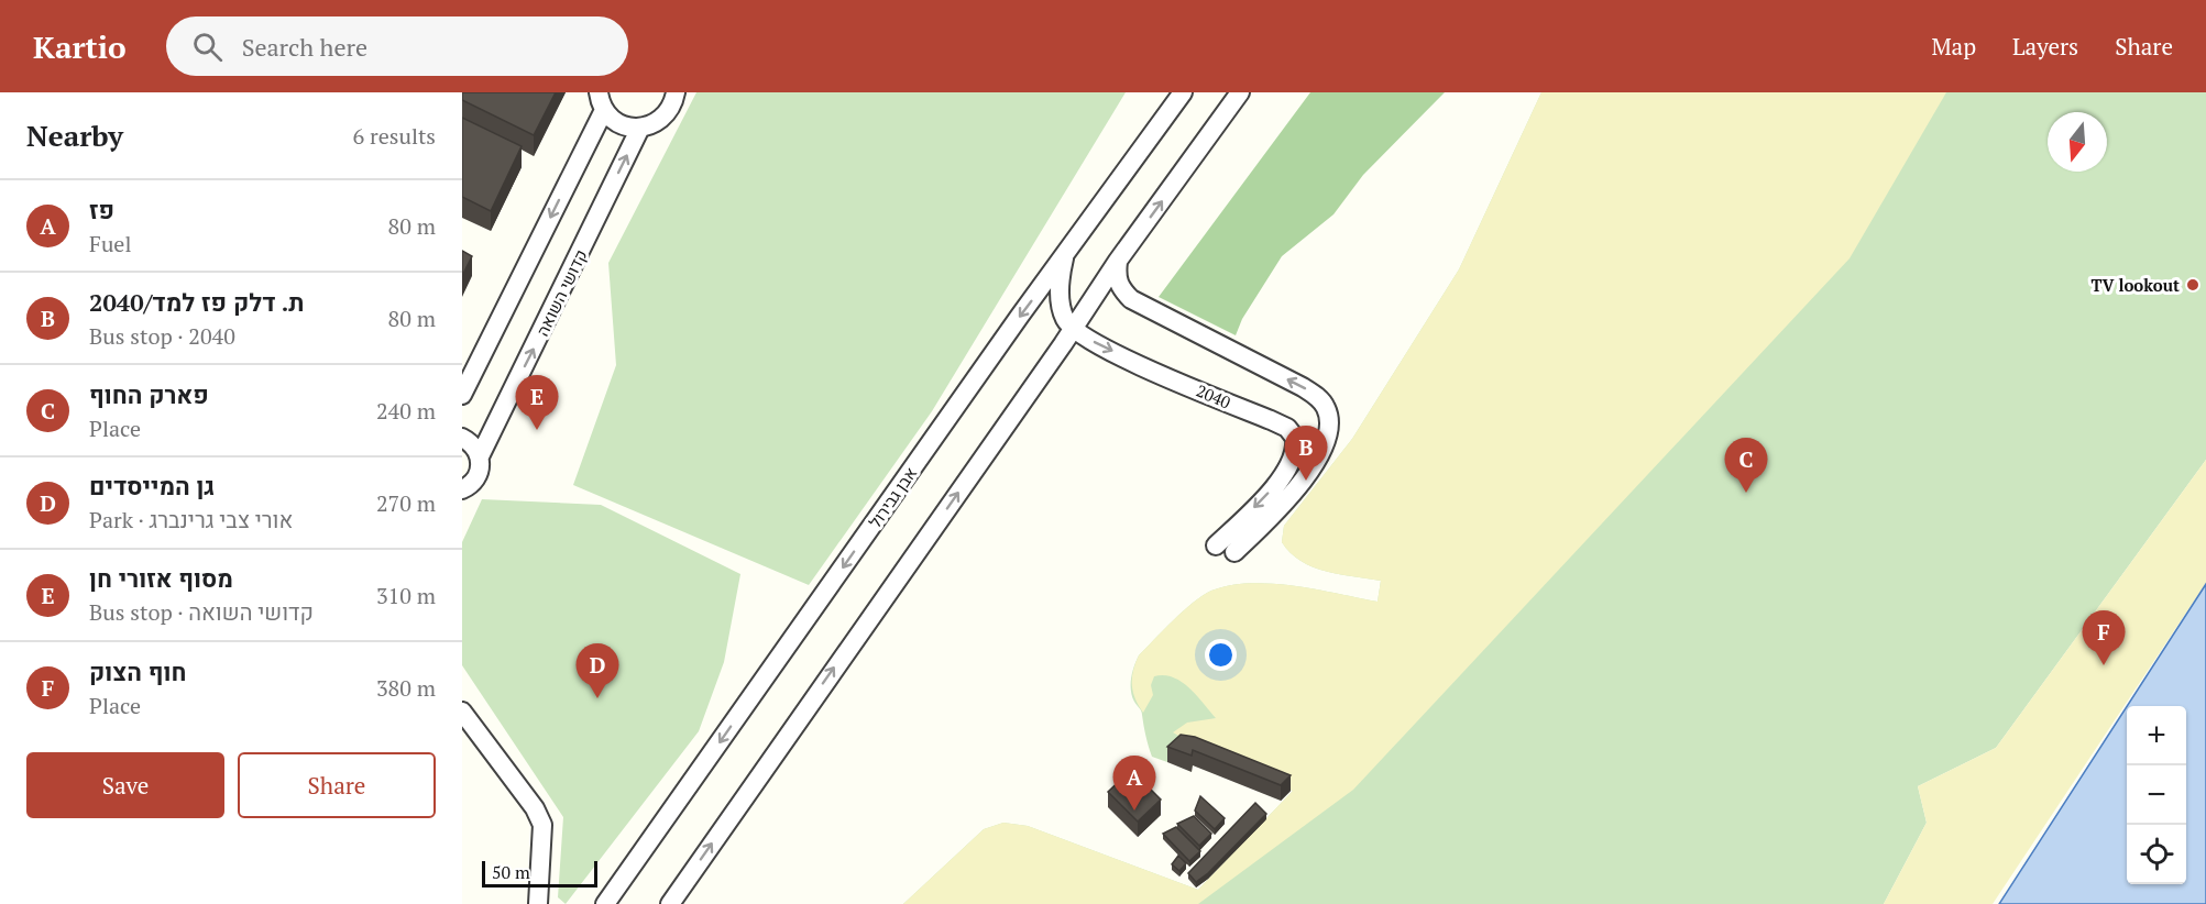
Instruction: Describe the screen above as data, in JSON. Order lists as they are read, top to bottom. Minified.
{"streets":{"street":["קדושי השואה","2040","אבן גבירול"]},"places":["TV lookout"],"scale_bar":"50 m","north":"bottom","page":{"header":"Kartio","search":"Search here","nav":["Map","Layers","Share"],"heading":["Nearby","6 results"],"list":[{"mark":"A","name":"פז","note":"Fuel","value":"80 m"},{"mark":"B","name":"ת. דלק פז למד/2040","note":"Bus stop · 2040","value":"80 m"},{"mark":"C","name":"פארק החוף","note":"Place","value":"240 m"},{"mark":"D","name":"גן המייסדים","note":"Park · אורי צבי גרינברג","value":"270 m"},{"mark":"E","name":"מסוף אזורי חן","note":"Bus stop · קדושי השואה","value":"310 m"},{"mark":"F","name":"חוף הצוק","note":"Place","value":"380 m"}],"pins":["E","B","C","F","D","A"],"map_buttons":["+","−"],"buttons":["Save","Share"],"scale":"50 m"}}
